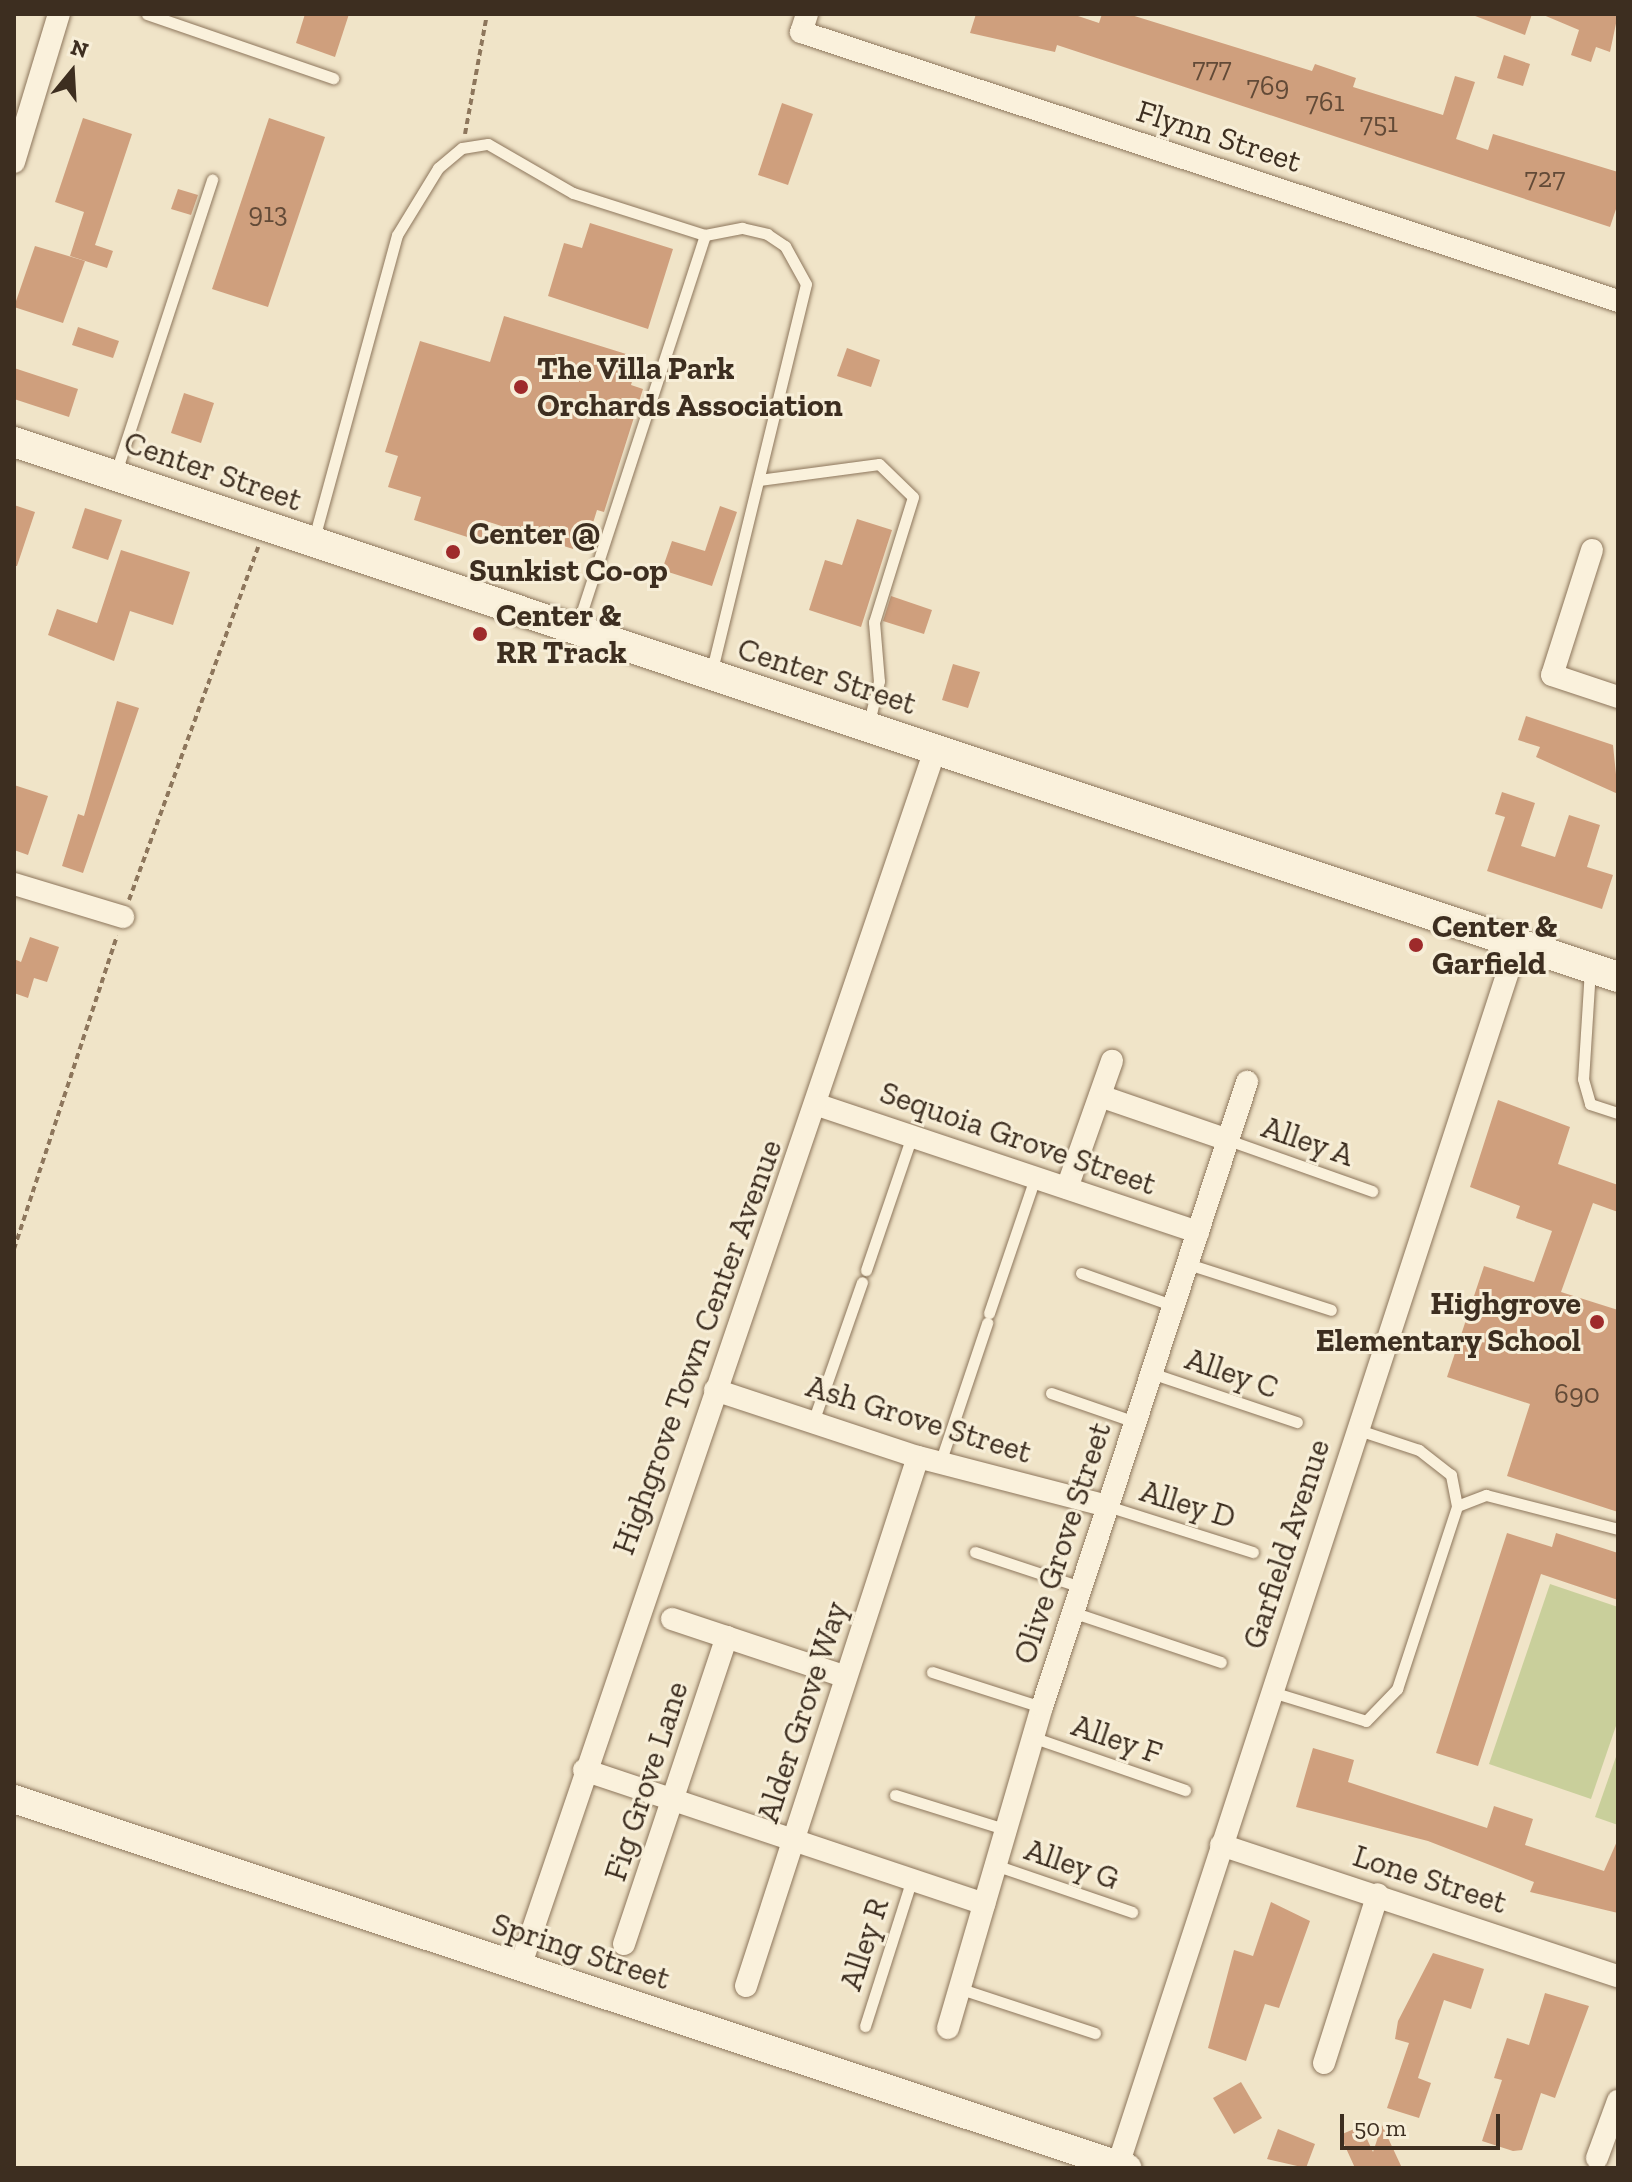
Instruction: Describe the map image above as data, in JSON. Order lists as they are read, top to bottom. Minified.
{"streets":{"main road":["Center Street"],"street":["Flynn Street","Sequoia Grove Street","Highgrove Town Center Avenue","Ash Grove Street","Olive Grove Street","Garfield Avenue","Alder Grove Way","Fig Grove Lane","Lone Street","Spring Street"],"lane":["Alley A","Alley C","Alley D","Alley F","Alley G","Alley R"]},"crossings":[["Center Street","Highgrove Town Center Avenue"],["Center Street","Garfield Avenue"],["Sequoia Grove Street","Highgrove Town Center Avenue"],["Sequoia Grove Street","Olive Grove Street"],["Alley A","Olive Grove Street"],["Highgrove Town Center Avenue","Ash Grove Street"],["Highgrove Town Center Avenue","Spring Street"],["Alley C","Olive Grove Street"],["Ash Grove Street","Alley D"],["Ash Grove Street","Olive Grove Street"],["Ash Grove Street","Alder Grove Way"],["Alley D","Olive Grove Street"],["Olive Grove Street","Alley F"],["Olive Grove Street","Alley G"],["Garfield Avenue","Lone Street"],["Garfield Avenue","Spring Street"]],"places":["The Villa Park Orchards Association","Center @ Sunkist Co-op","Center & RR Track","Center & Garfield","Highgrove Elementary School"],"house_numbers":["777","769","761","751","727","913","690"],"scale_bar":"50 m","north":"top"}
